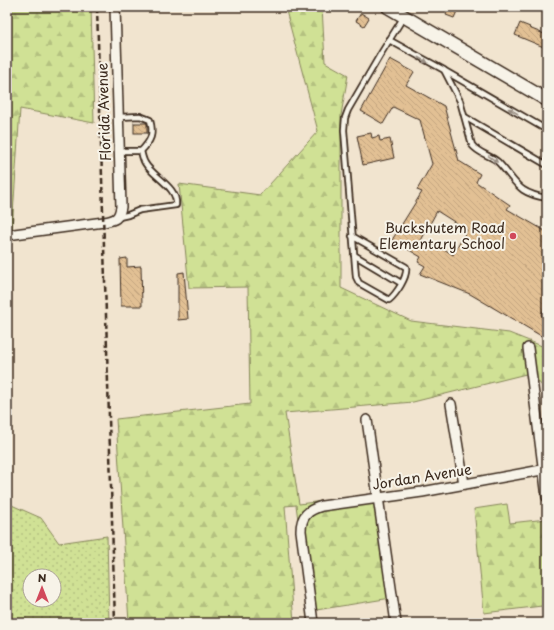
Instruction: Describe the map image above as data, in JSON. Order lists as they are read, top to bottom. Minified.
{"streets":{"street":["Florida Avenue","Jordan Avenue"]},"places":["Buckshutem Road Elementary School"],"north":"top"}
